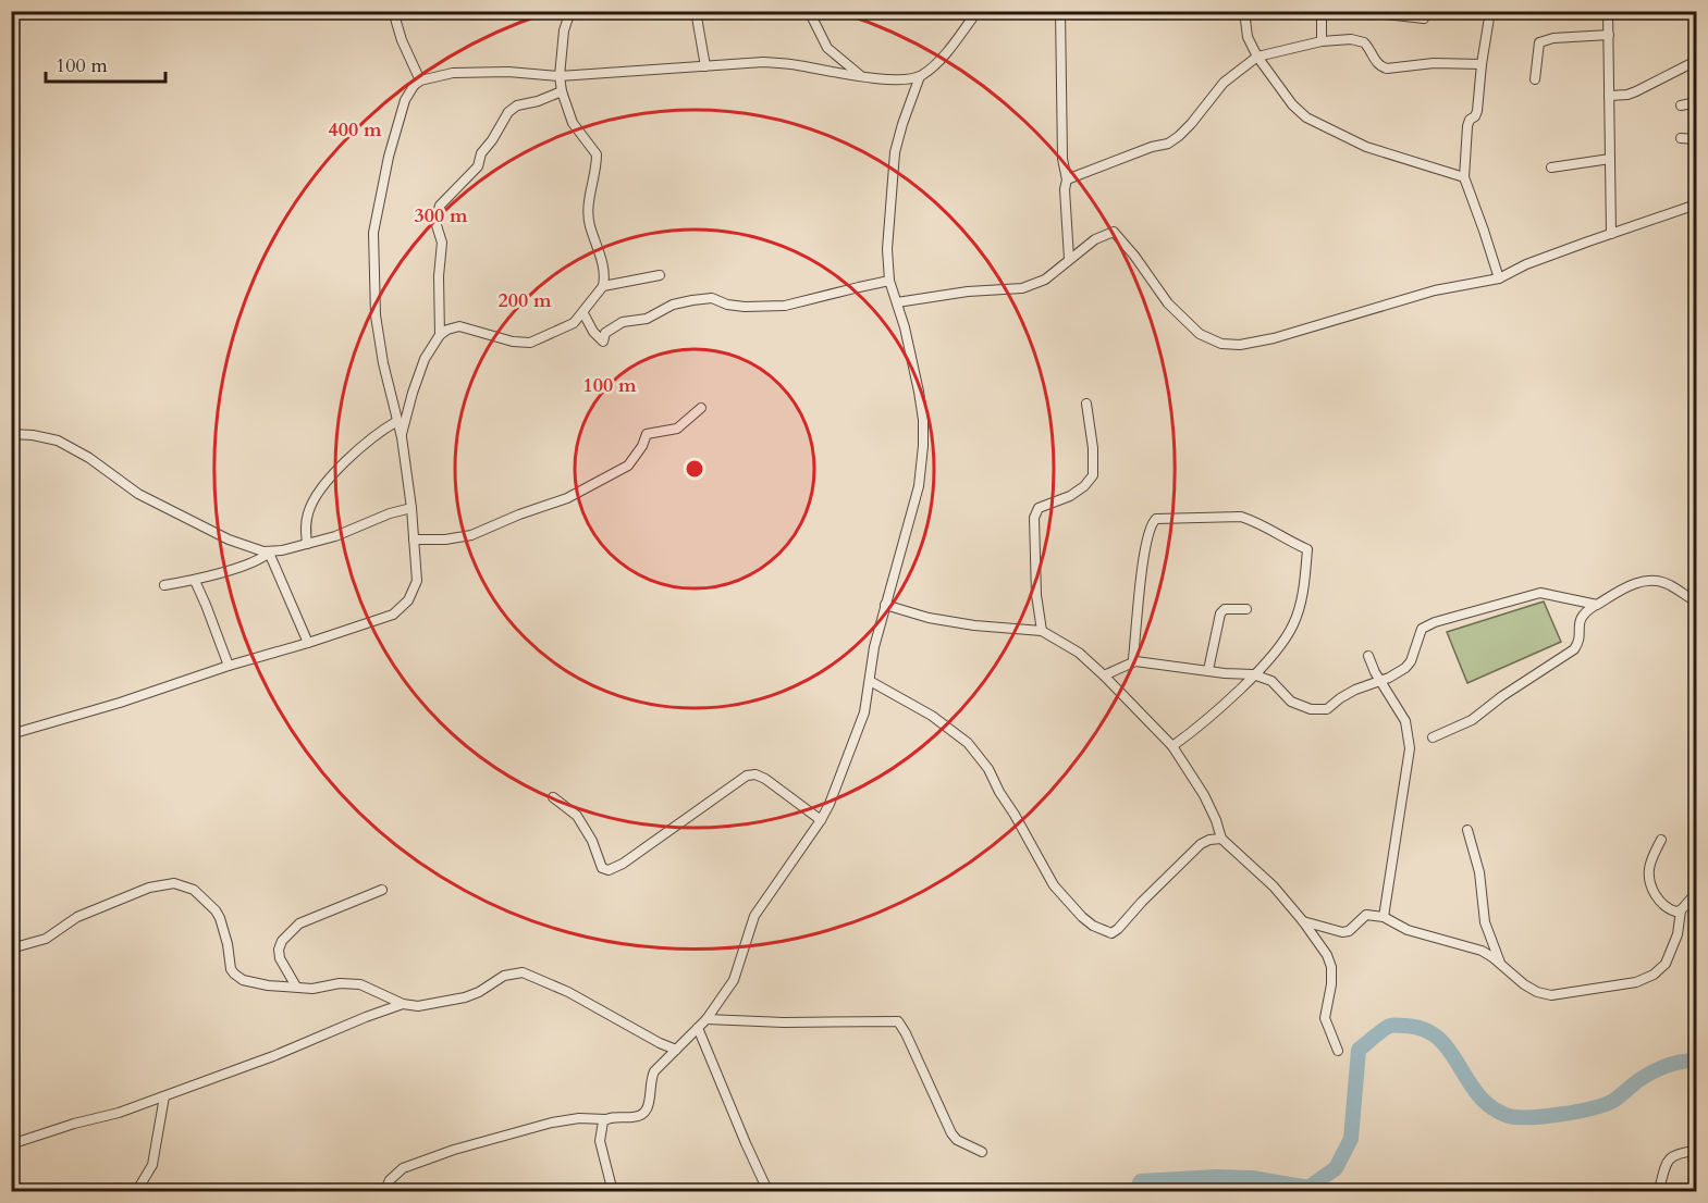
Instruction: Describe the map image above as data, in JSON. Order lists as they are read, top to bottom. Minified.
{"scale_bar":"100 m","rings":["400 m","300 m","200 m","100 m"]}
